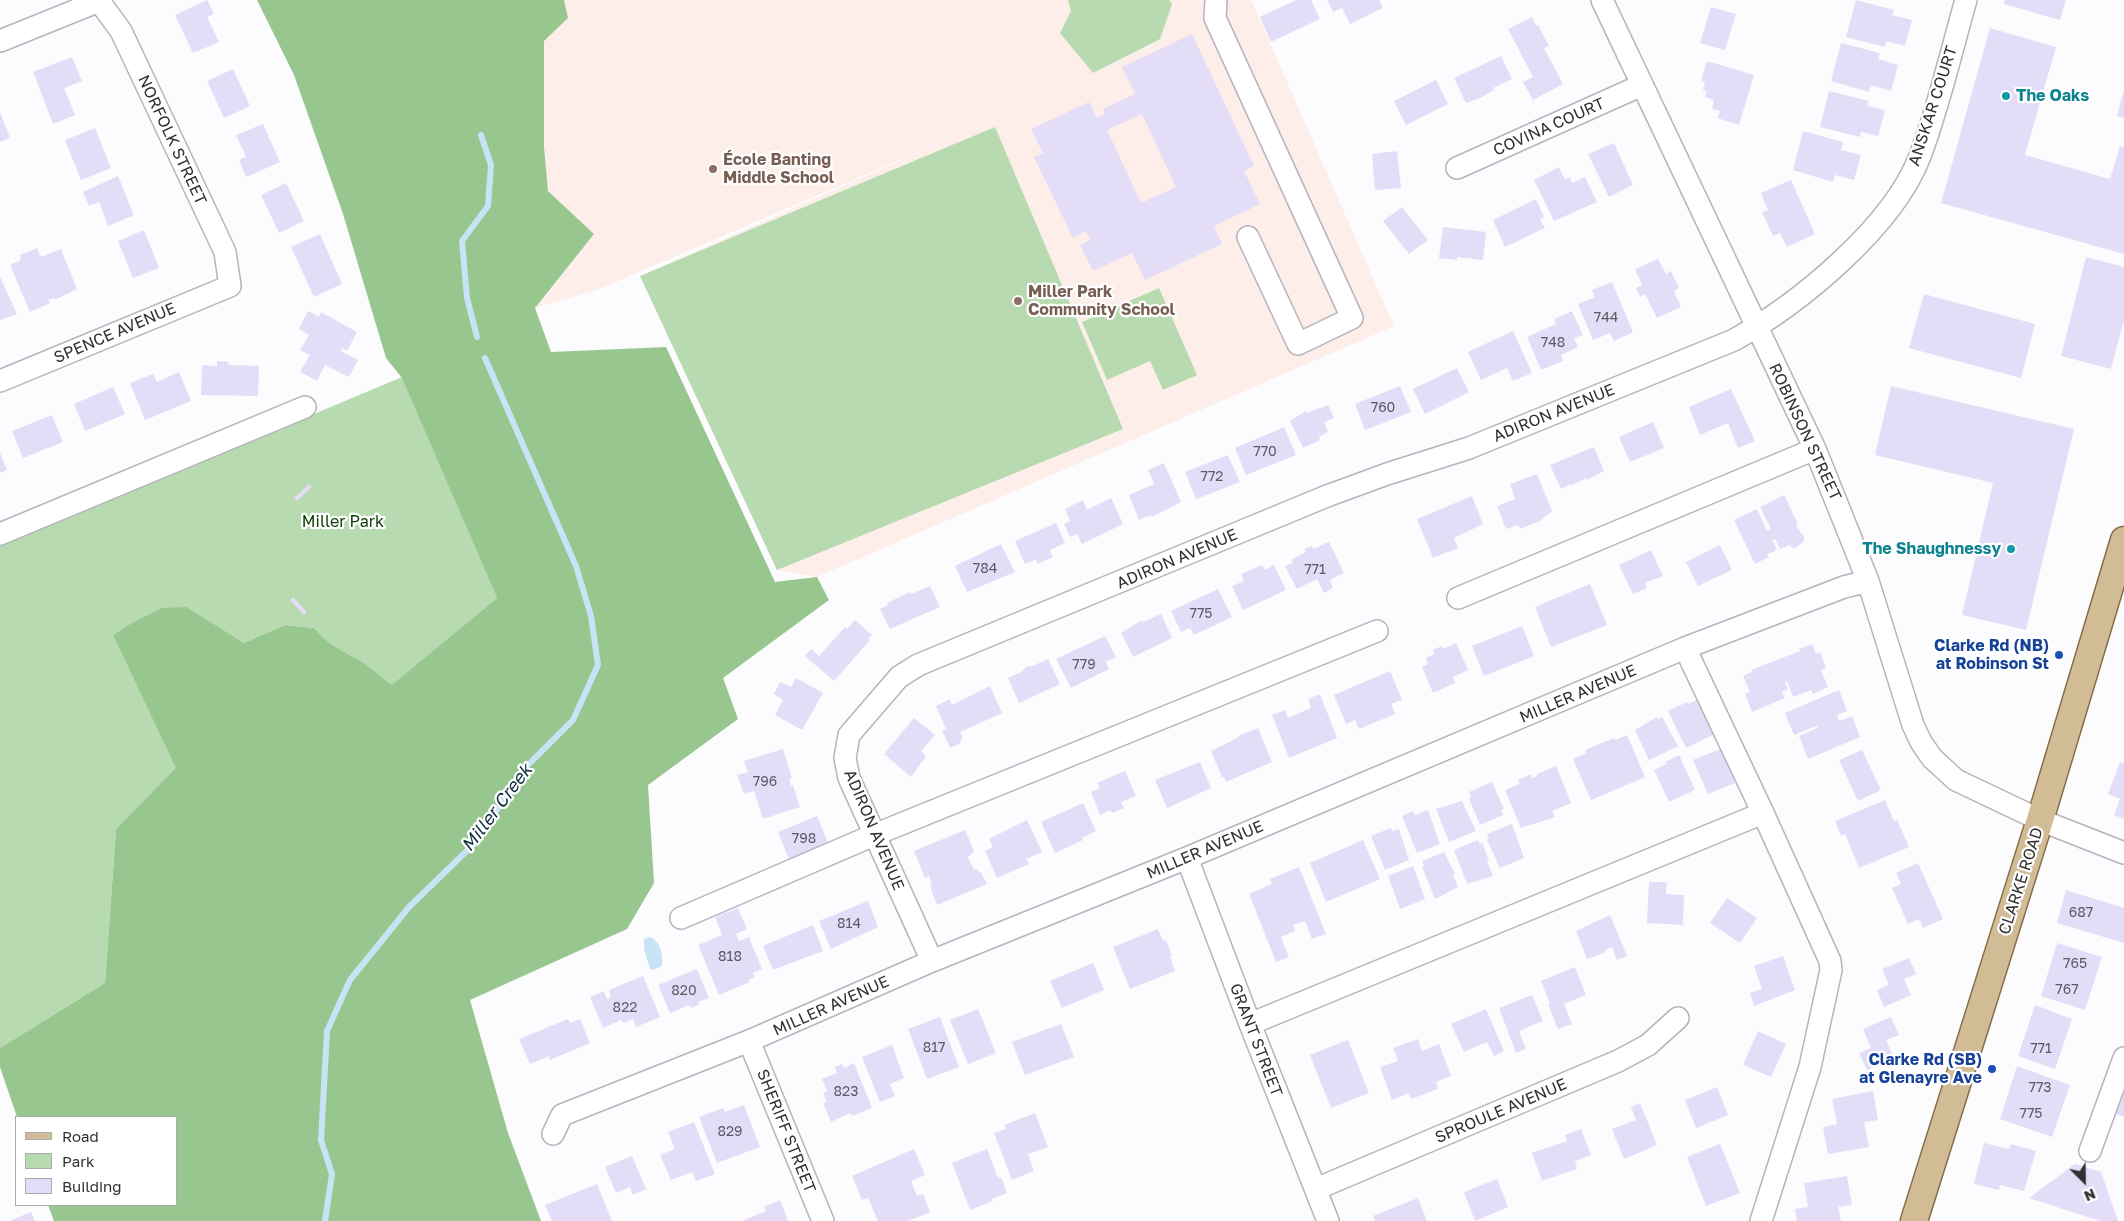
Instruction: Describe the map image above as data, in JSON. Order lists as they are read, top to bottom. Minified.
{"streets":{"main road":["CLARKE ROAD"],"street":["ANSKAR COURT","COVINA COURT","NORFOLK STREET","SPENCE AVENUE","ADIRON AVENUE","ROBINSON STREET","MILLER AVENUE","GRANT STREET","SPROULE AVENUE","SHERIFF STREET"]},"crossings":[["ANSKAR COURT","ADIRON AVENUE"],["ANSKAR COURT","ROBINSON STREET"],["COVINA COURT","ROBINSON STREET"],["NORFOLK STREET","SPENCE AVENUE"],["ADIRON AVENUE","ROBINSON STREET"],["ADIRON AVENUE","MILLER AVENUE"],["ROBINSON STREET","MILLER AVENUE"],["ROBINSON STREET","CLARKE ROAD"],["MILLER AVENUE","GRANT STREET"],["MILLER AVENUE","SHERIFF STREET"],["GRANT STREET","SPROULE AVENUE"]],"water":["Miller Creek"],"parks":["Miller Park"],"places":["The Oaks","École Banting Middle School","Miller Park Community School","The Shaughnessy","Clarke Rd (NB) at Robinson St","Clarke Rd (SB) at Glenayre Ave"],"house_numbers":["744","748","760","770","772","784","771","775","779","796","798","687","814","818","765","767","820","822","817","771","773","823","775","829"],"legend":["Road","Park","Building"],"north":"bottom right"}
